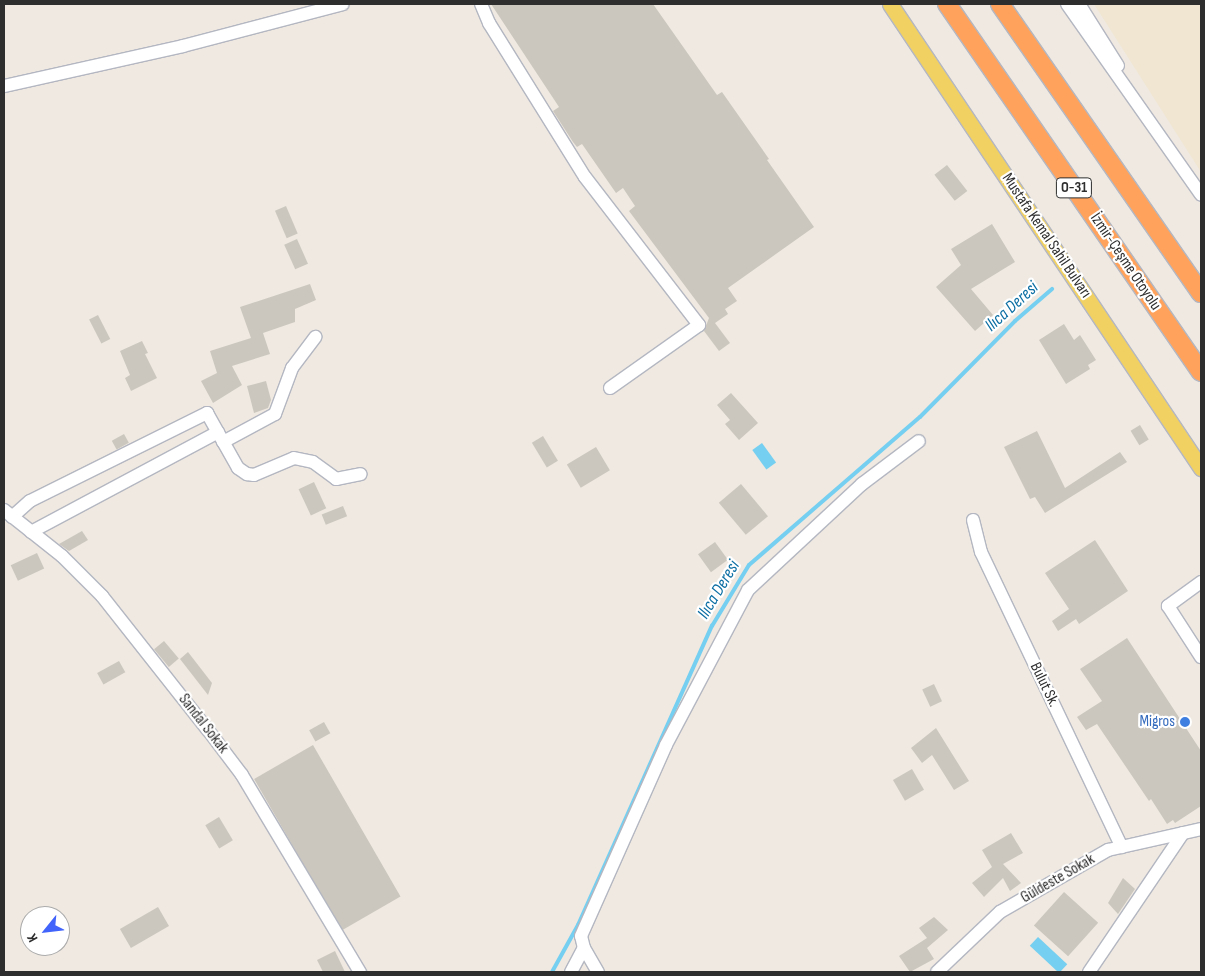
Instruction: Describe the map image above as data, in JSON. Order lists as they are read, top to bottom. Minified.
{"streets":{"highway":["O-31","İzmir-Çeşme Otoyolu"],"main road":["Mustafa Kemal Sahil Bulvarı"],"street":["Bulut Sk.","Sandal Sokak","Güldeste Sokak"]},"crossings":[["Bulut Sk.","Güldeste Sokak"]],"water":["Ilıca Deresi"],"places":["Migros"],"north":"bottom left"}
